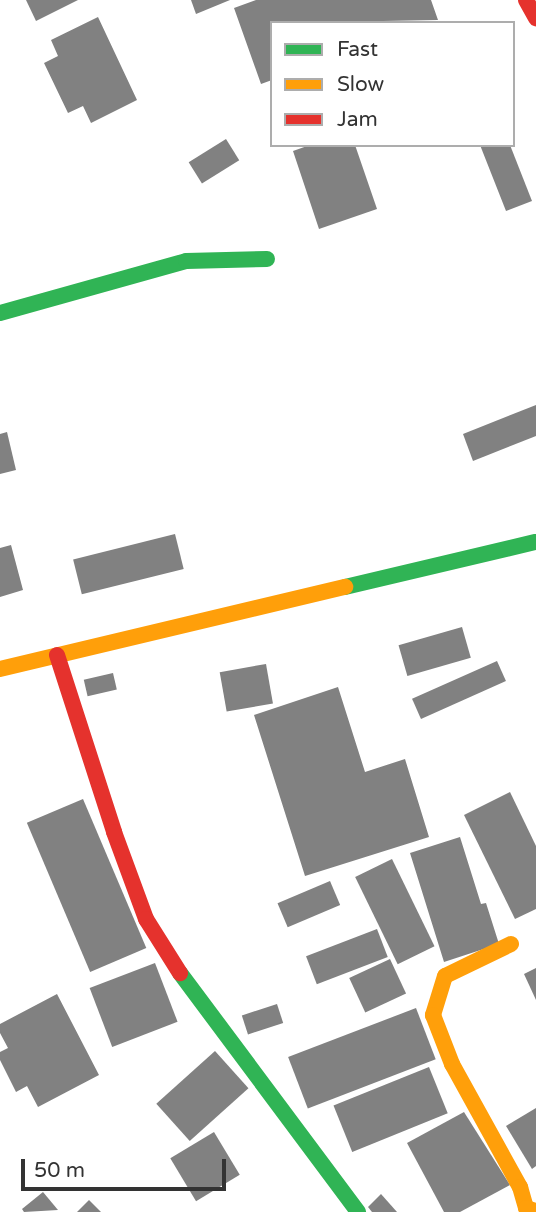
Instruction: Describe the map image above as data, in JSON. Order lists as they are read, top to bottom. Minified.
{"legend":["Fast","Slow","Jam"],"scale_bar":"50 m"}
